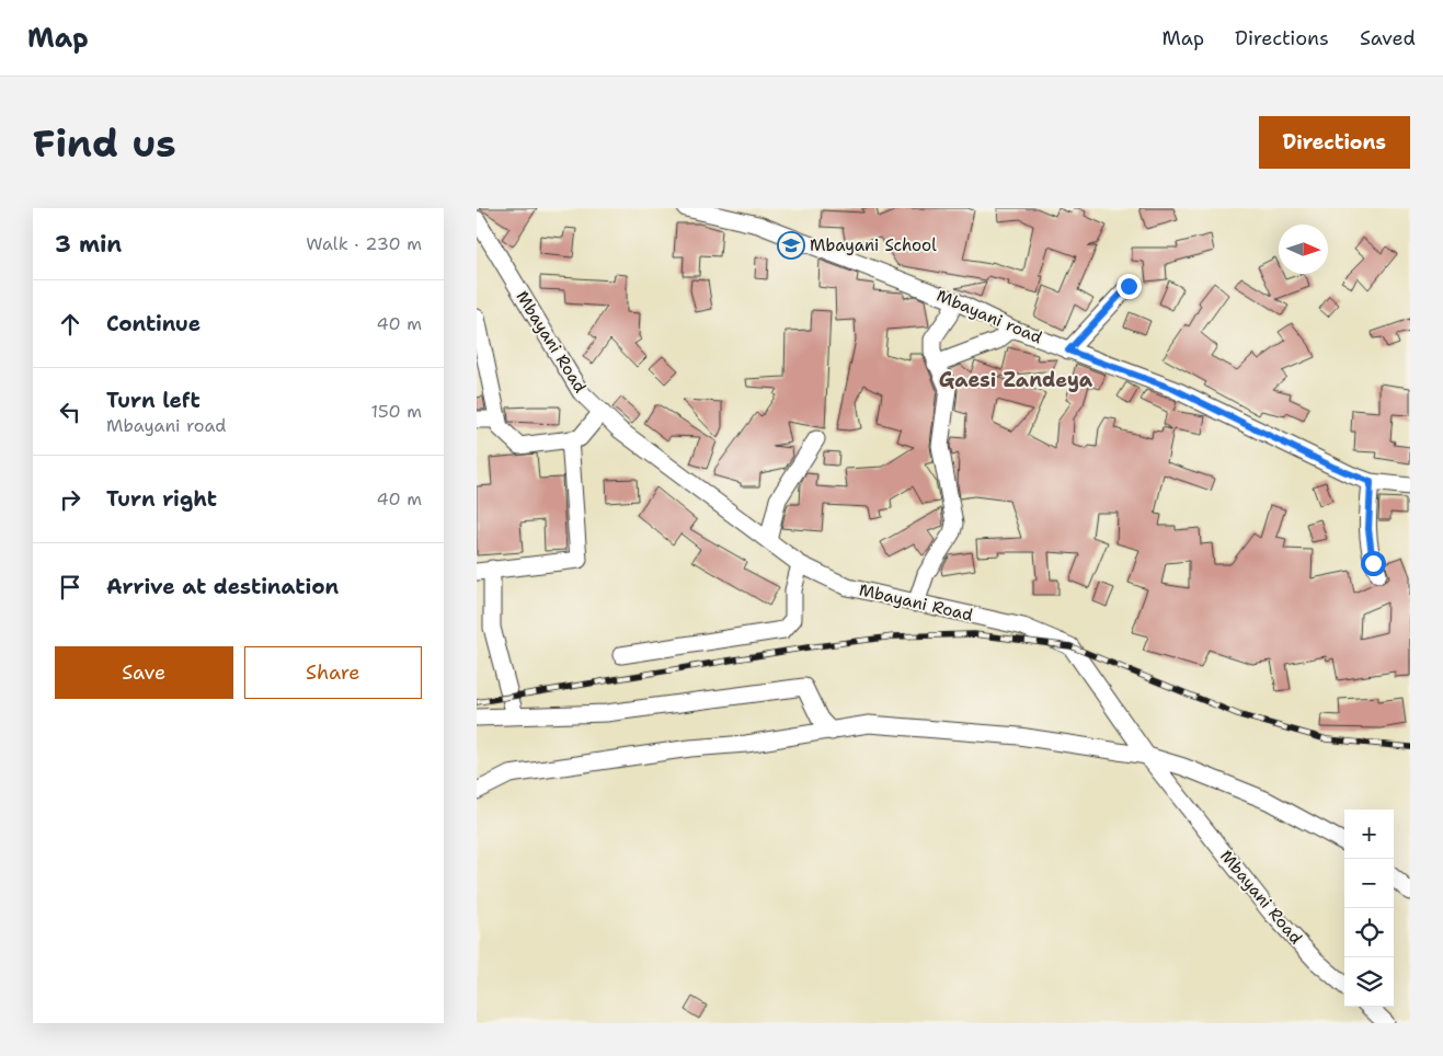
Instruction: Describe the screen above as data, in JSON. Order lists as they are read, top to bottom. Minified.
{"streets":{"street":["Mbayani road","Mbayani Road"]},"districts":["Gaesi Zandeya"],"places":{"school or university":["Mbayani School"]},"north":"right","page":{"header":"Map","nav":["Map","Directions","Saved"],"buttons":["Directions",["Save","Share"]],"title":"Find us","heading":["3 min","Walk · 230 m"],"list":[["Continue","40 m"],["Turn left","Mbayani road","150 m"],["Turn right","40 m"],"Arrive at destination"],"map_buttons":["+","−"]}}
